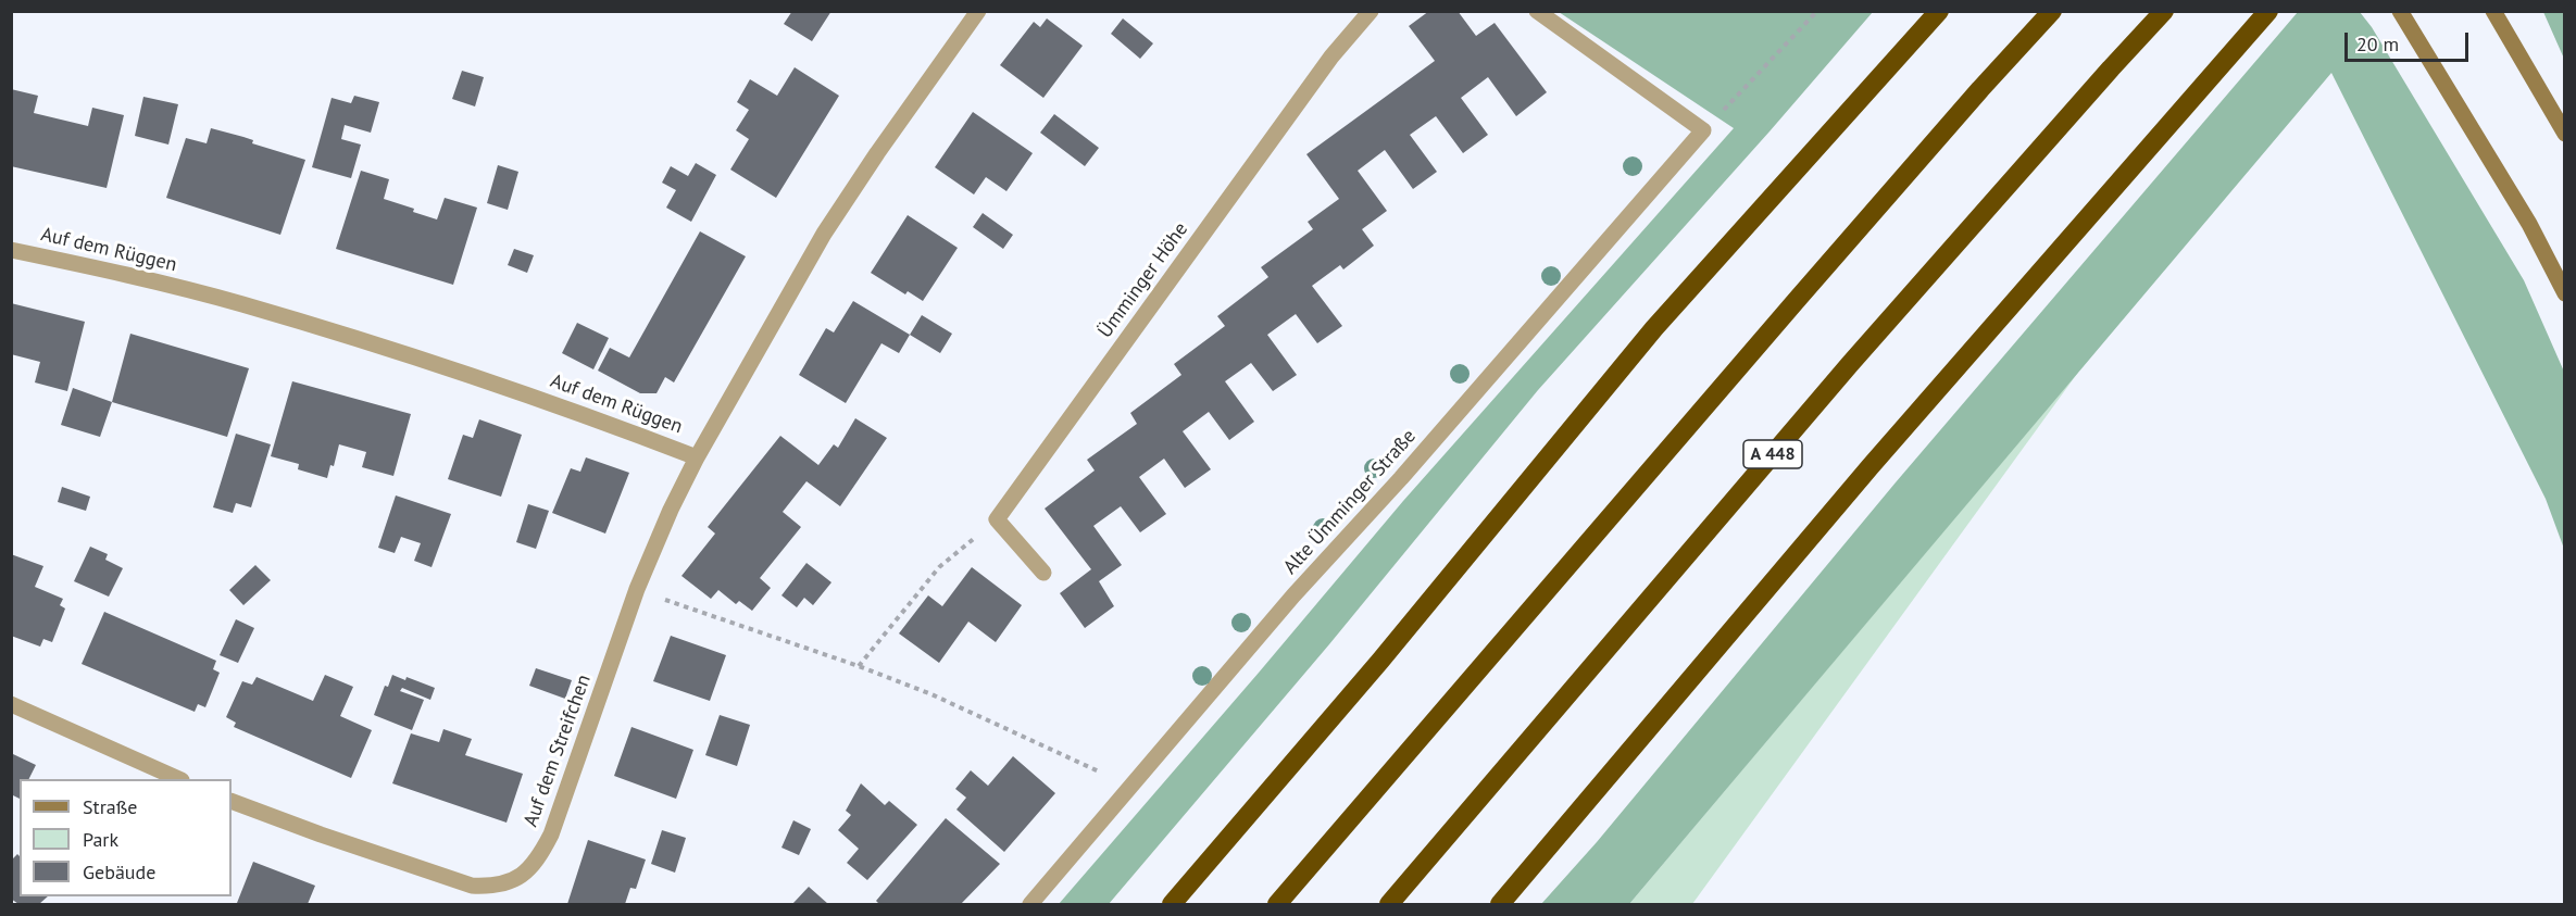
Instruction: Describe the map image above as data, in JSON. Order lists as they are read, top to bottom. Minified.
{"streets":{"highway":["A 448"],"street":["Auf dem Rüggen","Ümminger Höhe","Alte Ümminger Straße","Auf dem Streifchen"]},"crossings":[["Auf dem Rüggen","Auf dem Streifchen"]],"legend":["Straße","Park","Gebäude"],"scale_bar":"20 m"}
